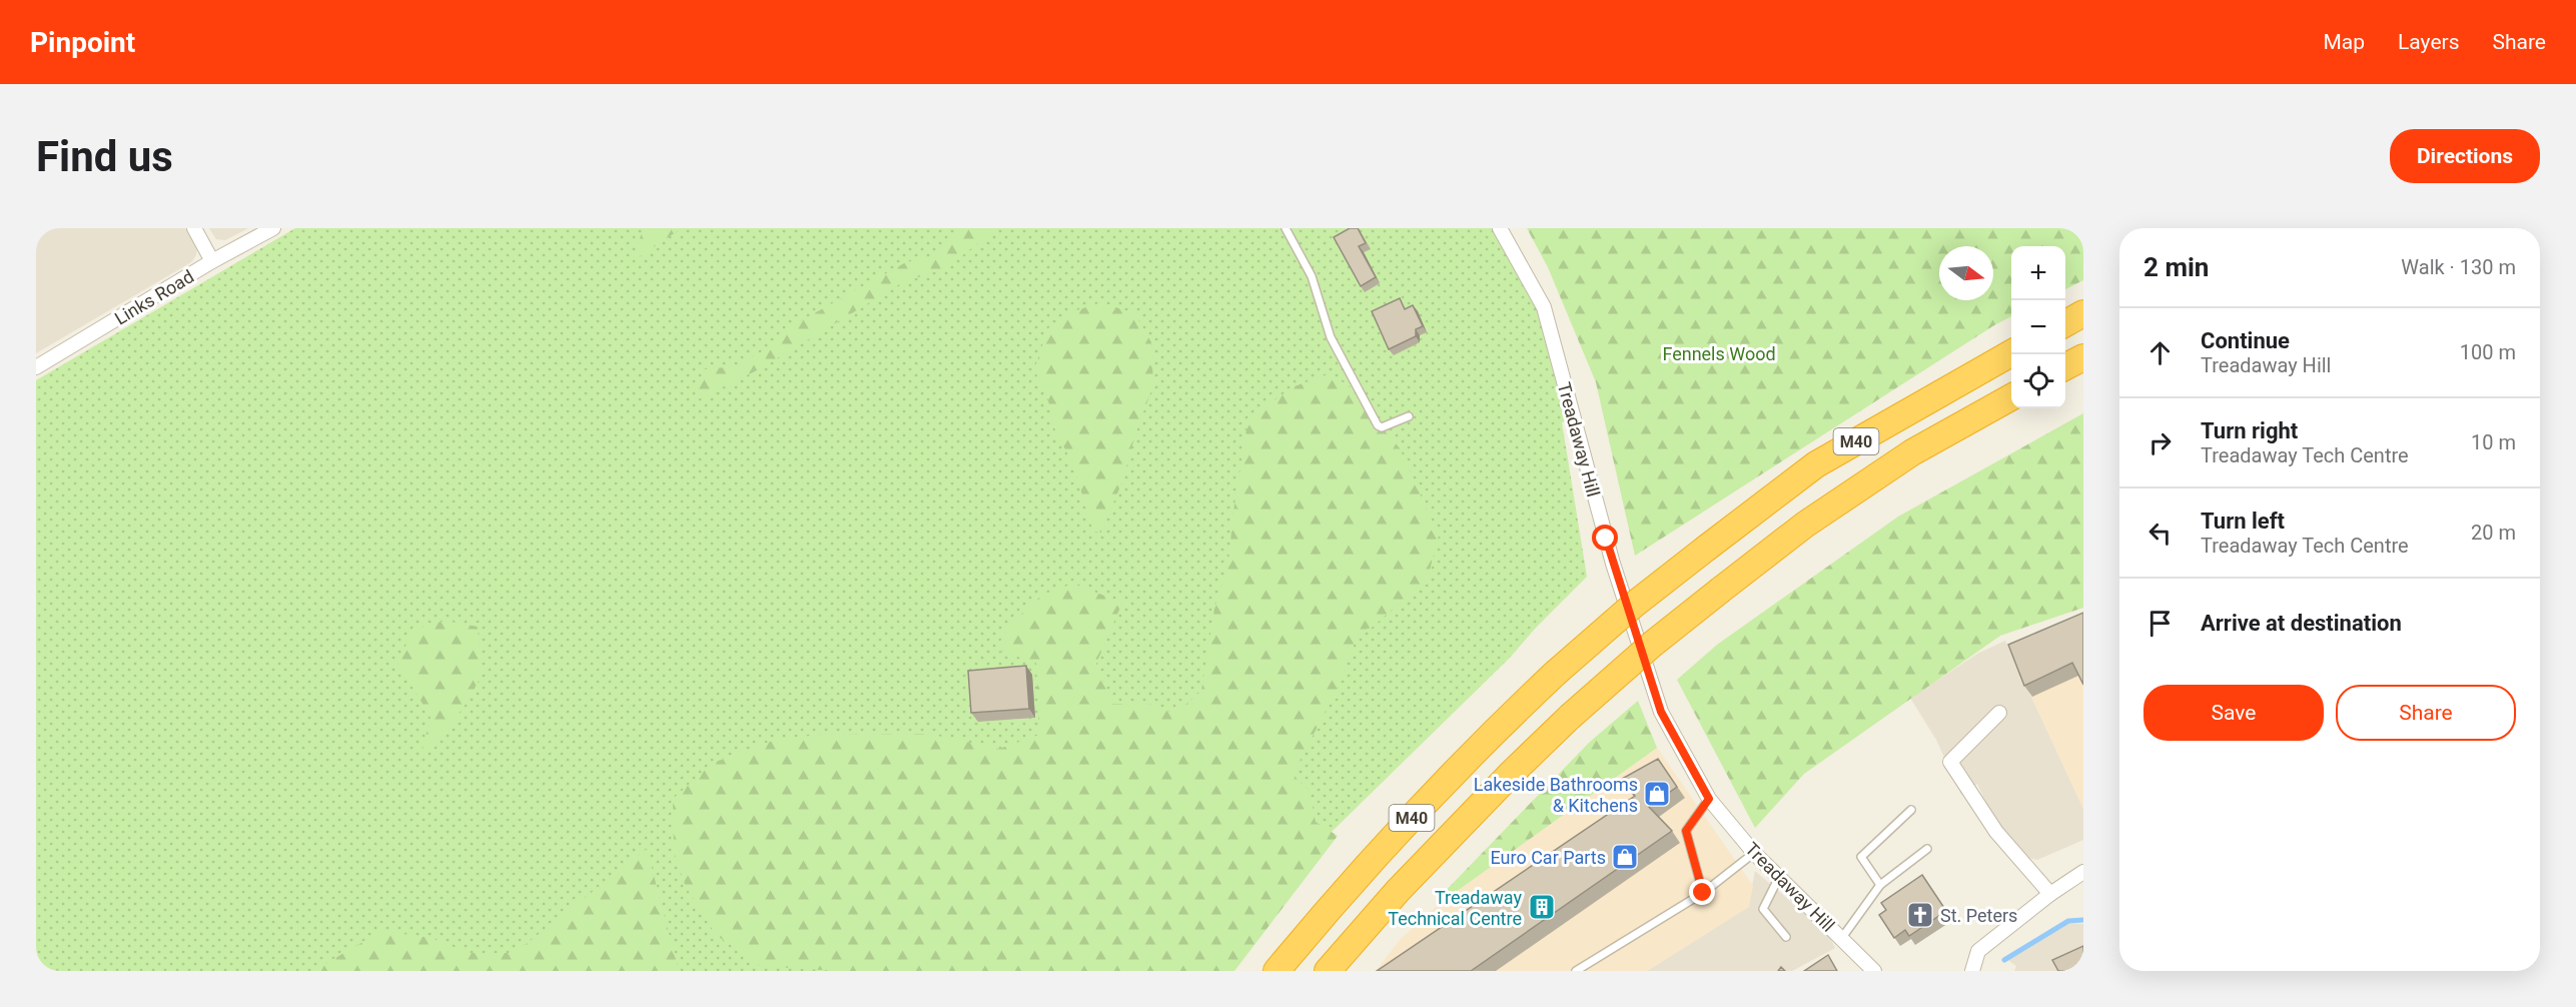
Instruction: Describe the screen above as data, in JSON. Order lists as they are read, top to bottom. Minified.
{"streets":{"highway":["M40"],"street":["Links Road","Treadaway Hill"]},"parks":["Fennels Wood"],"places":{"shop":["Lakeside Bathrooms & Kitchens","Euro Car Parts"],"building":["Treadaway Technical Centre"],"church":["St. Peters"]},"north":"right","page":{"header":"Pinpoint","nav":["Map","Layers","Share"],"buttons":["Directions",["Save","Share"]],"title":"Find us","heading":["2 min","Walk · 130 m"],"map_buttons":["+","−"],"list":[["Continue","Treadaway Hill","100 m"],["Turn right","Treadaway Tech Centre","10 m"],["Turn left","Treadaway Tech Centre","20 m"],"Arrive at destination"]}}
